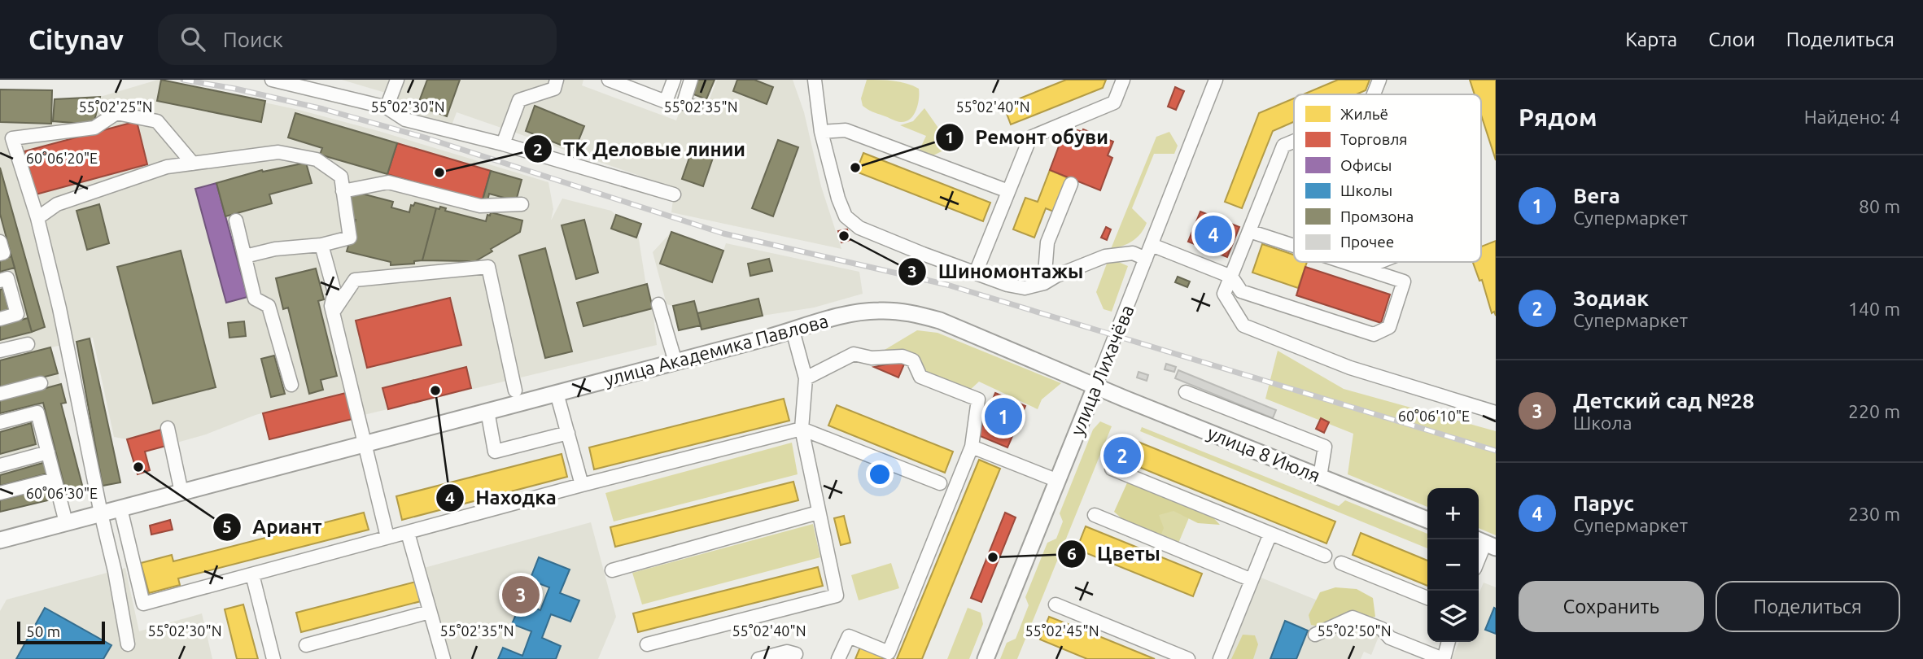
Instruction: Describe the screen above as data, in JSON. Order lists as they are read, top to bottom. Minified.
{"streets":{"main road":["улица Академика Павлова","улица Лихачёва","улица 8 Июля"]},"crossings":[["улица Академика Павлова","улица Лихачёва"],["улица Академика Павлова","улица 8 Июля"],["улица Лихачёва","улица 8 Июля"]],"places":["Ремонт обуви","ТК Деловые линии","Шиномонтажы","Находка","Ариант","Цветы"],"legend":["Жильё","Торговля","Офисы","Школы","Промзона","Прочее"],"scale_bar":"50 m","page":{"header":"Citynav","search":"Поиск","nav":["Карта","Слои","Поделиться"],"heading":["Рядом","Найдено: 4"],"list":[{"mark":"1","name":"Вега","note":"Супермаркет","value":"80 m"},{"mark":"2","name":"Зодиак","note":"Супермаркет","value":"140 m"},{"mark":"3","name":"Детский сад №28","note":"Школа","value":"220 m"},{"mark":"4","name":"Парус","note":"Супермаркет","value":"230 m"}],"pins":["4","1","2","3"],"map_buttons":["+","−"],"buttons":["Сохранить","Поделиться"],"scale":"50 m"},"coordinates":["55°02'25\"N","55°02'30\"N","55°02'35\"N","55°02'40\"N","60°06'20\"E","60°06'10\"E","60°06'30\"E","55°02'45\"N","55°02'50\"N"]}
